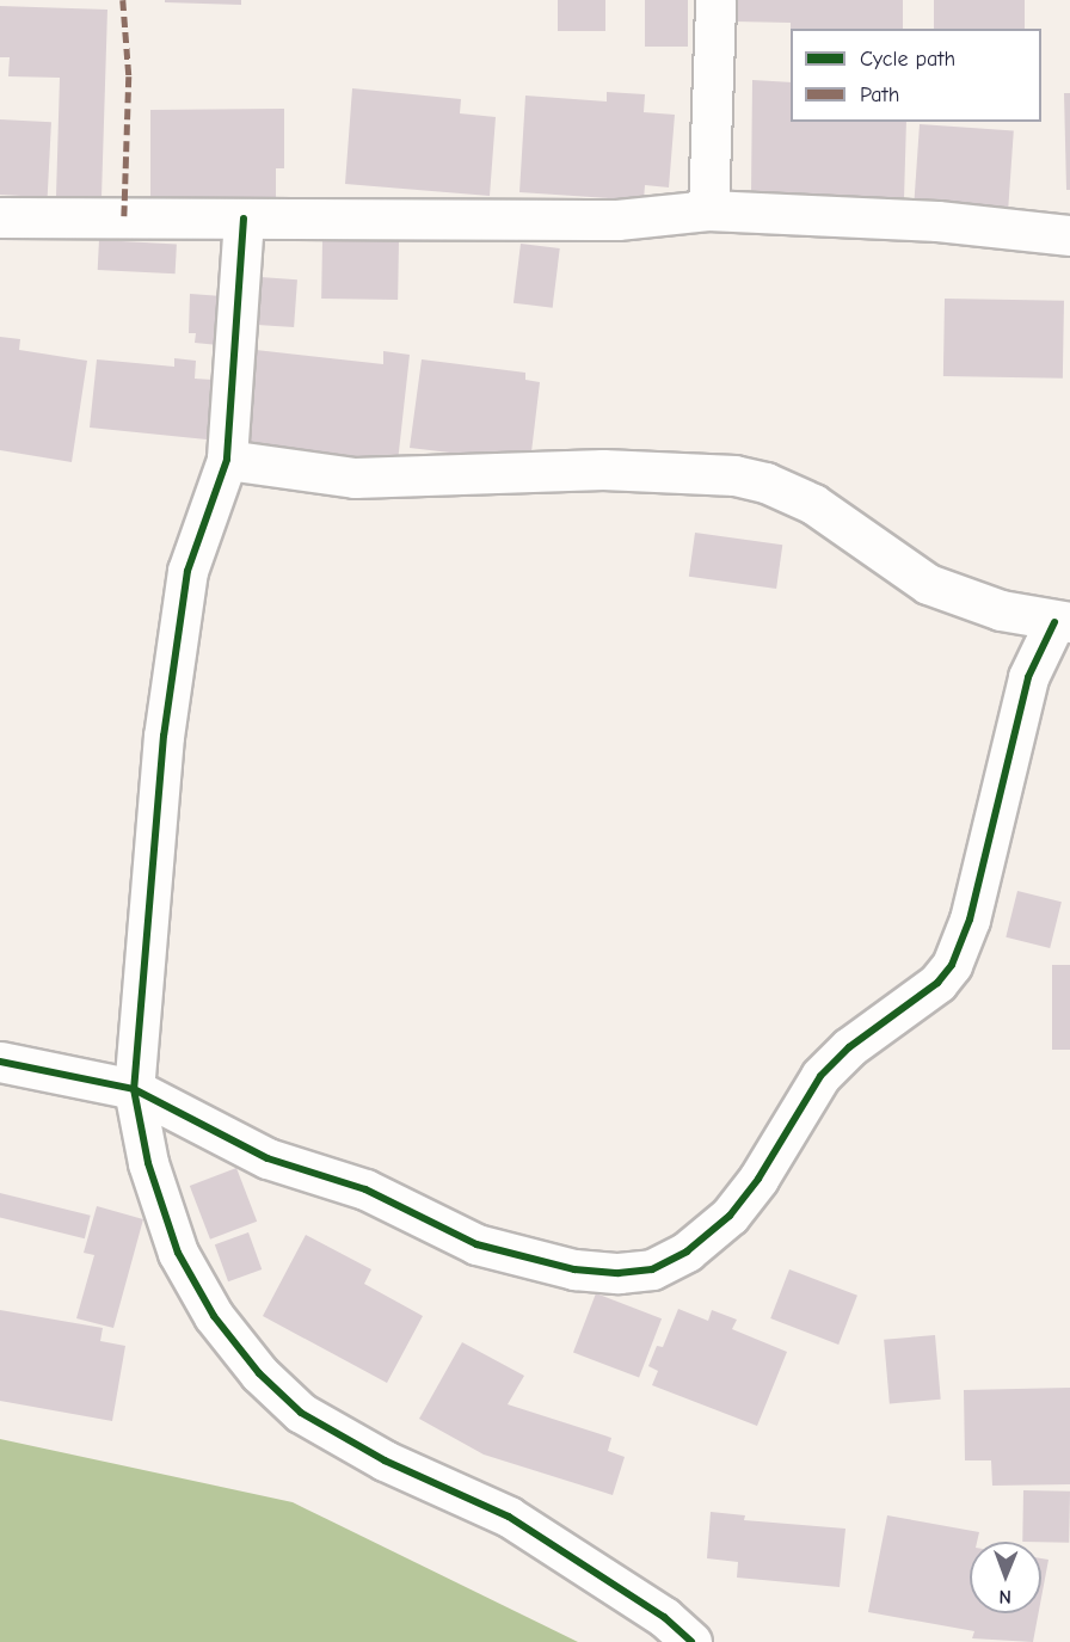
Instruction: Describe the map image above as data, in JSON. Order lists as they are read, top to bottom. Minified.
{"legend":["Cycle path","Path"],"north":"bottom"}
